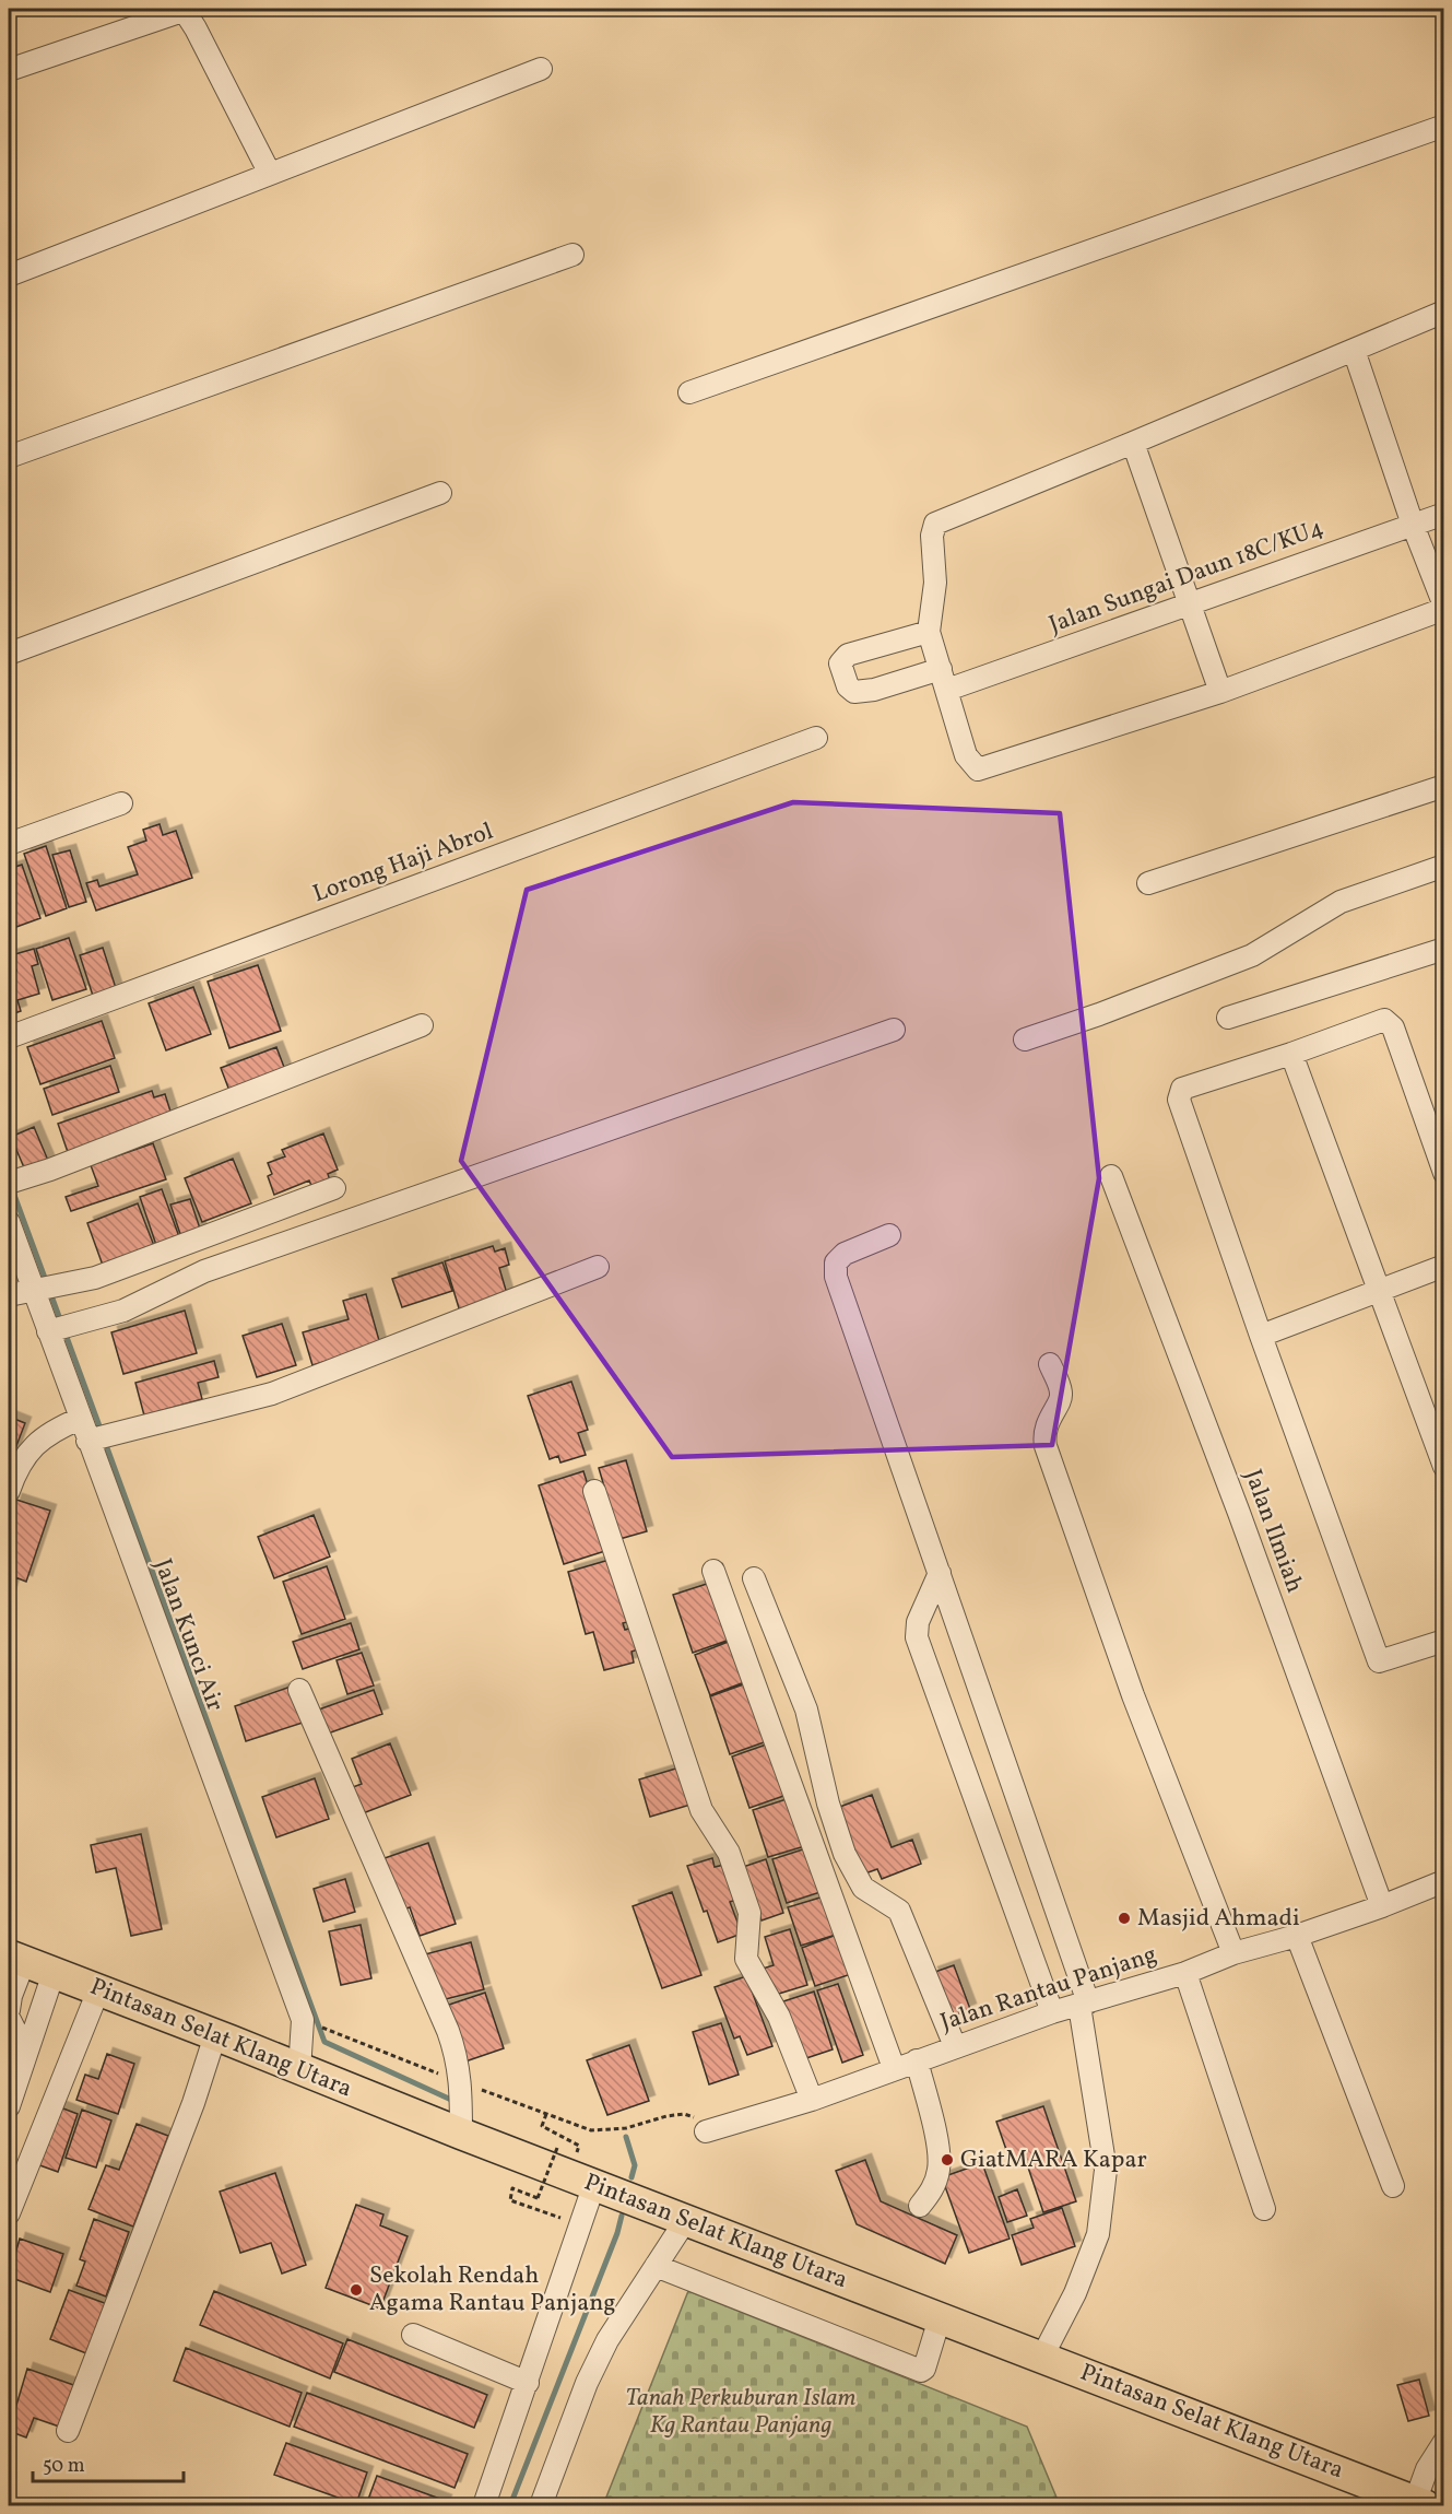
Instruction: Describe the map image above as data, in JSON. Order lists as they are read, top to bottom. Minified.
{"streets":{"highway":["Pintasan Selat Klang Utara"],"street":["Jalan Sungai Daun 18C/KU4","Lorong Haji Abrol","Jalan Ilmiah","Jalan Kunci Air","Jalan Rantau Panjang"]},"crossings":[["Jalan Ilmiah","Jalan Rantau Panjang"],["Jalan Kunci Air","Pintasan Selat Klang Utara"]],"parks":["Tanah Perkuburan Islam Kg Rantau Panjang"],"places":["Masjid Ahmadi","GiatMARA Kapar","Sekolah Rendah Agama Rantau Panjang"],"scale_bar":"50 m"}
